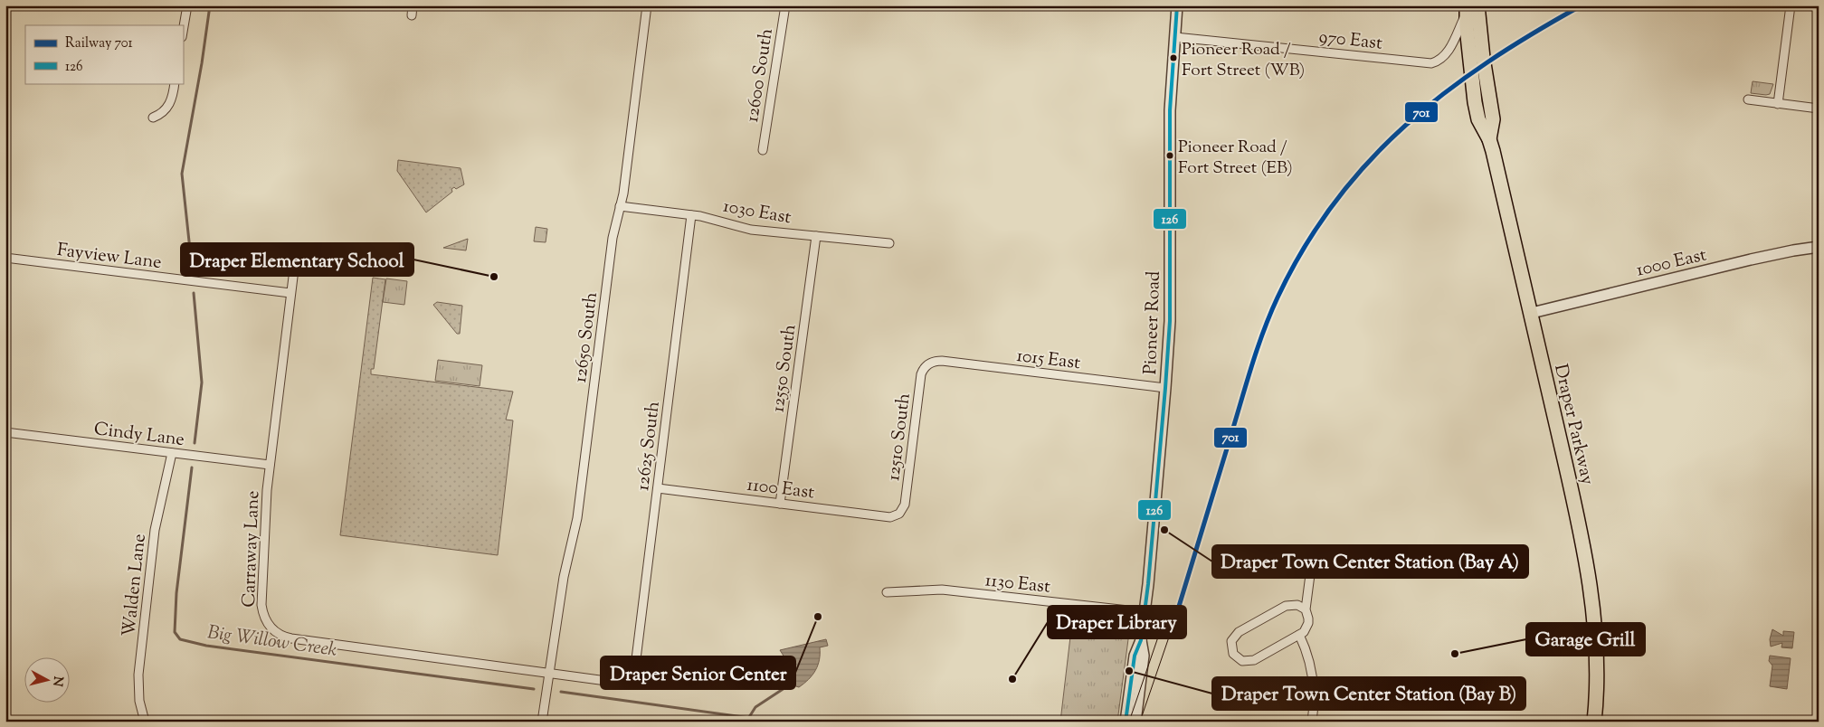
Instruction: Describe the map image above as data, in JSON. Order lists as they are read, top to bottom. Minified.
{"streets":{"main road":["Draper Parkway"],"street":["970 East","12600 South","1030 East","Fayview Lane","1000 East","Pioneer Road","12650 South","1015 East","12550 South","Cindy Lane","12510 South","12625 South","1100 East","Carraway Lane","1130 East","Walden Lane"]},"crossings":[["970 East","Pioneer Road"],["970 East","Draper Parkway"],["1030 East","12650 South"],["1030 East","12550 South"],["1030 East","12625 South"],["Fayview Lane","Carraway Lane"],["1000 East","Draper Parkway"],["Pioneer Road","1015 East"],["Pioneer Road","1130 East"],["12650 South","Carraway Lane"],["1015 East","12510 South"],["12550 South","1100 East"],["Cindy Lane","Carraway Lane"],["Cindy Lane","Walden Lane"],["12510 South","1100 East"],["12625 South","1100 East"],["12625 South","Carraway Lane"]],"water":["Big Willow Creek"],"places":["Pioneer Road / Fort Street (WB)","Pioneer Road / Fort Street (EB)","Draper Elementary School","Draper Town Center Station (Bay A)","Draper Senior Center","Garage Grill","Draper Town Center Station (Bay B)","Draper Library"],"lines":["rail line 701","transit line 126"],"legend":["Railway 701","126"],"north":"right"}
